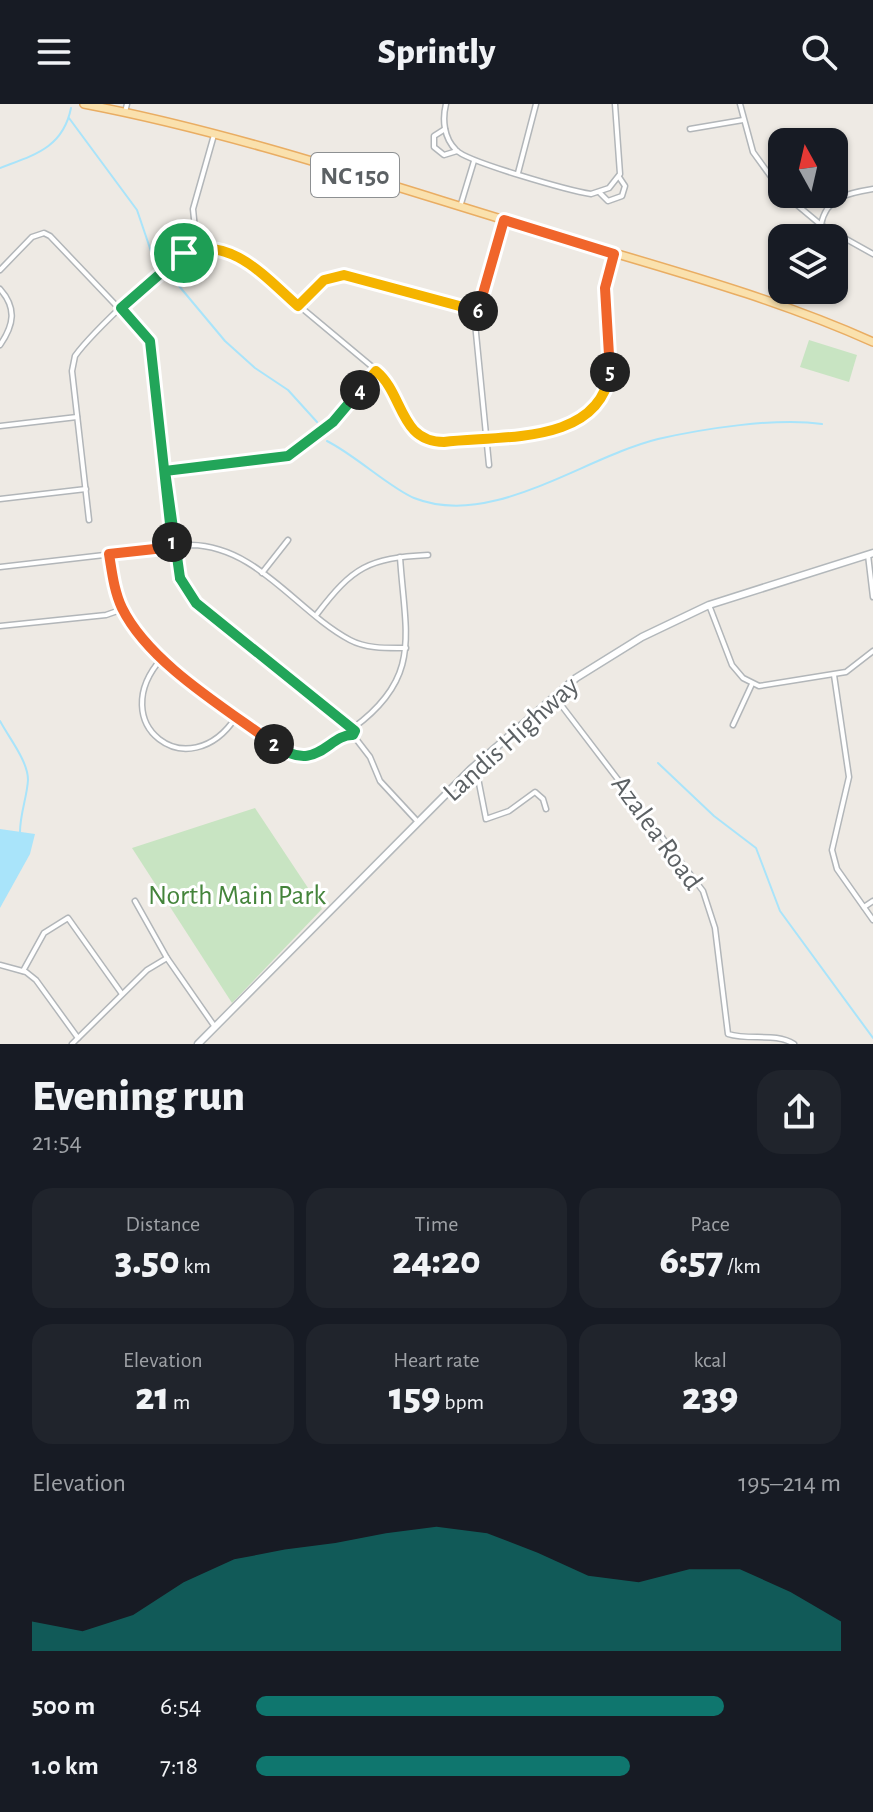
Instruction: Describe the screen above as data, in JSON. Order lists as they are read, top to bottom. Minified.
{"streets":{"main road":["NC 150","Landis Highway"],"street":["Azalea Road"]},"crossings":[["Landis Highway","Azalea Road"]],"parks":["North Main Park"],"north":"top","page":{"header":"Sprintly","pins":["6","5","4","1","2"],"heading":["Evening run","21:54"],"stats":[["Distance","3.50 km"],["Time","24:20"],["Pace","6:57 /km"],["Elevation","21 m"],["Heart rate","159 bpm"],["kcal","239"]],"chart":["Elevation","195–214 m"],"list":[{"name":"500 m","note":"6:54"},{"name":"1.0 km","note":"7:18"}]}}
